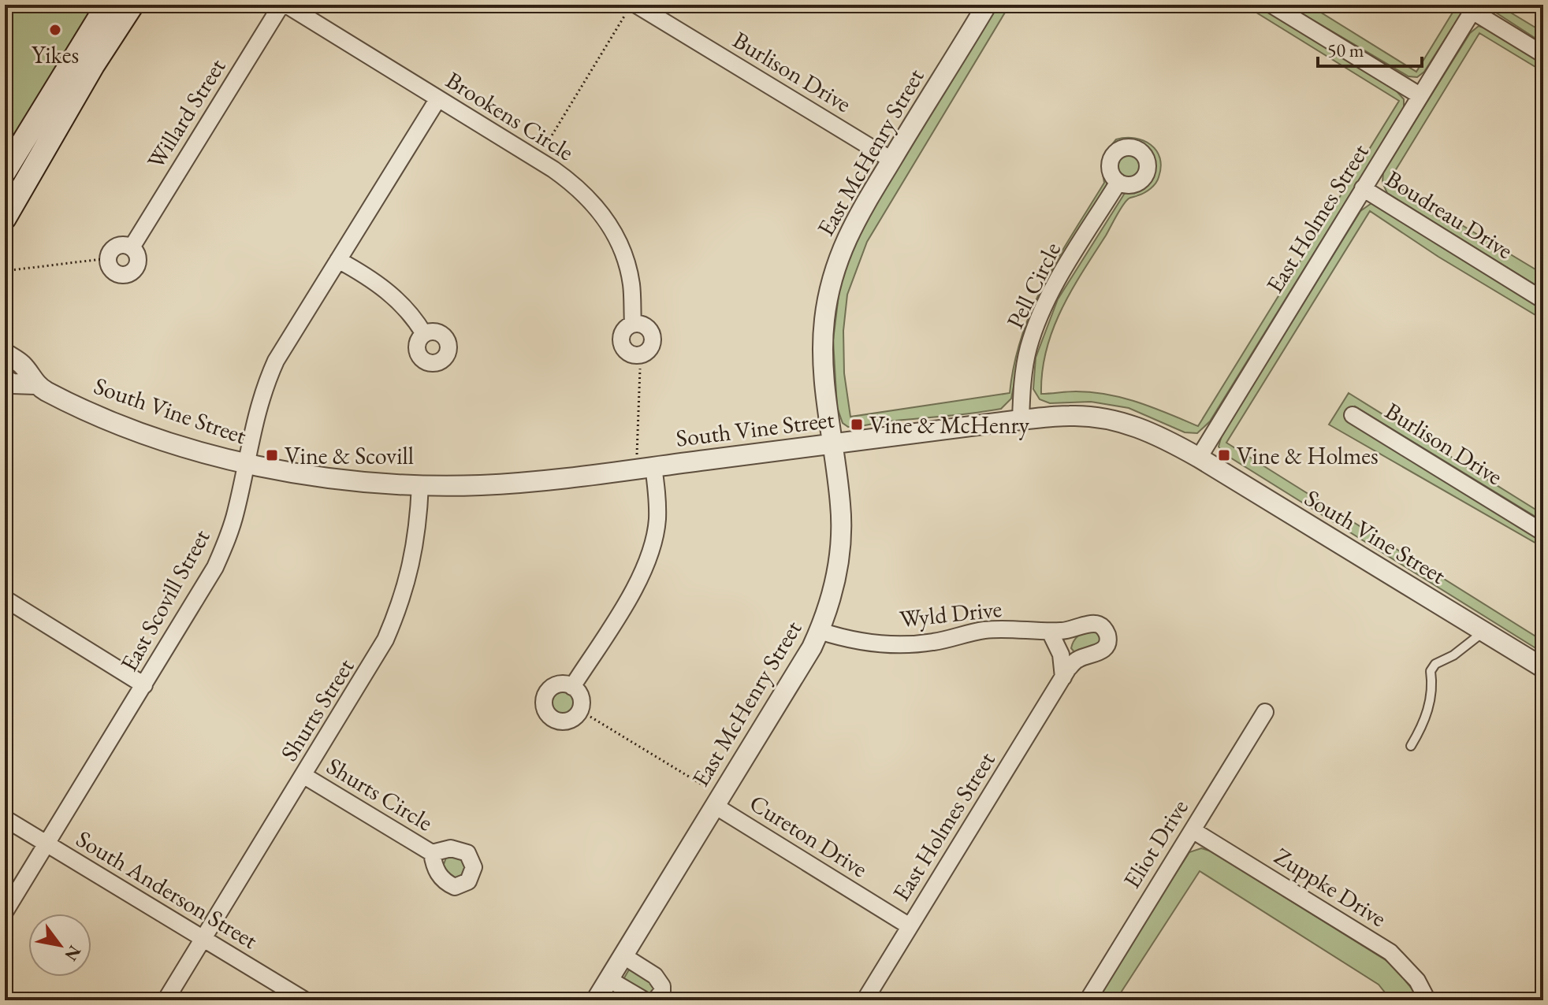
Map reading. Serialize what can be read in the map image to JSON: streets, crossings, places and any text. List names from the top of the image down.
{
  "streets": {
    "street": [
      "Burlison Drive",
      "Willard Street",
      "Brookens Circle",
      "East McHenry Street",
      "Boudreau Drive",
      "East Holmes Street",
      "Pell Circle",
      "South Vine Street",
      "East Scovill Street",
      "Wyld Drive",
      "Shurts Street",
      "Shurts Circle",
      "Cureton Drive",
      "Eliot Drive",
      "Zuppke Drive",
      "South Anderson Street"
    ]
  },
  "crossings": [
    ["Burlison Drive", "East McHenry Street"],
    ["Brookens Circle", "East Scovill Street"],
    ["East McHenry Street", "South Vine Street"],
    ["East McHenry Street", "Wyld Drive"],
    ["East McHenry Street", "Cureton Drive"],
    ["Boudreau Drive", "East Holmes Street"],
    ["East Holmes Street", "South Vine Street"],
    ["East Holmes Street", "Wyld Drive"],
    ["East Holmes Street", "Cureton Drive"],
    ["Pell Circle", "South Vine Street"],
    ["South Vine Street", "East Scovill Street"],
    ["South Vine Street", "Shurts Street"],
    ["East Scovill Street", "South Anderson Street"],
    ["Shurts Street", "Shurts Circle"],
    ["Shurts Street", "South Anderson Street"],
    ["Eliot Drive", "Zuppke Drive"]
  ],
  "places": {
    "other": ["Yikes"],
    "transit": ["Vine & McHenry", "Vine & Scovill", "Vine & Holmes"]
  },
  "scale_bar": "50 m",
  "north": "bottom right"
}
